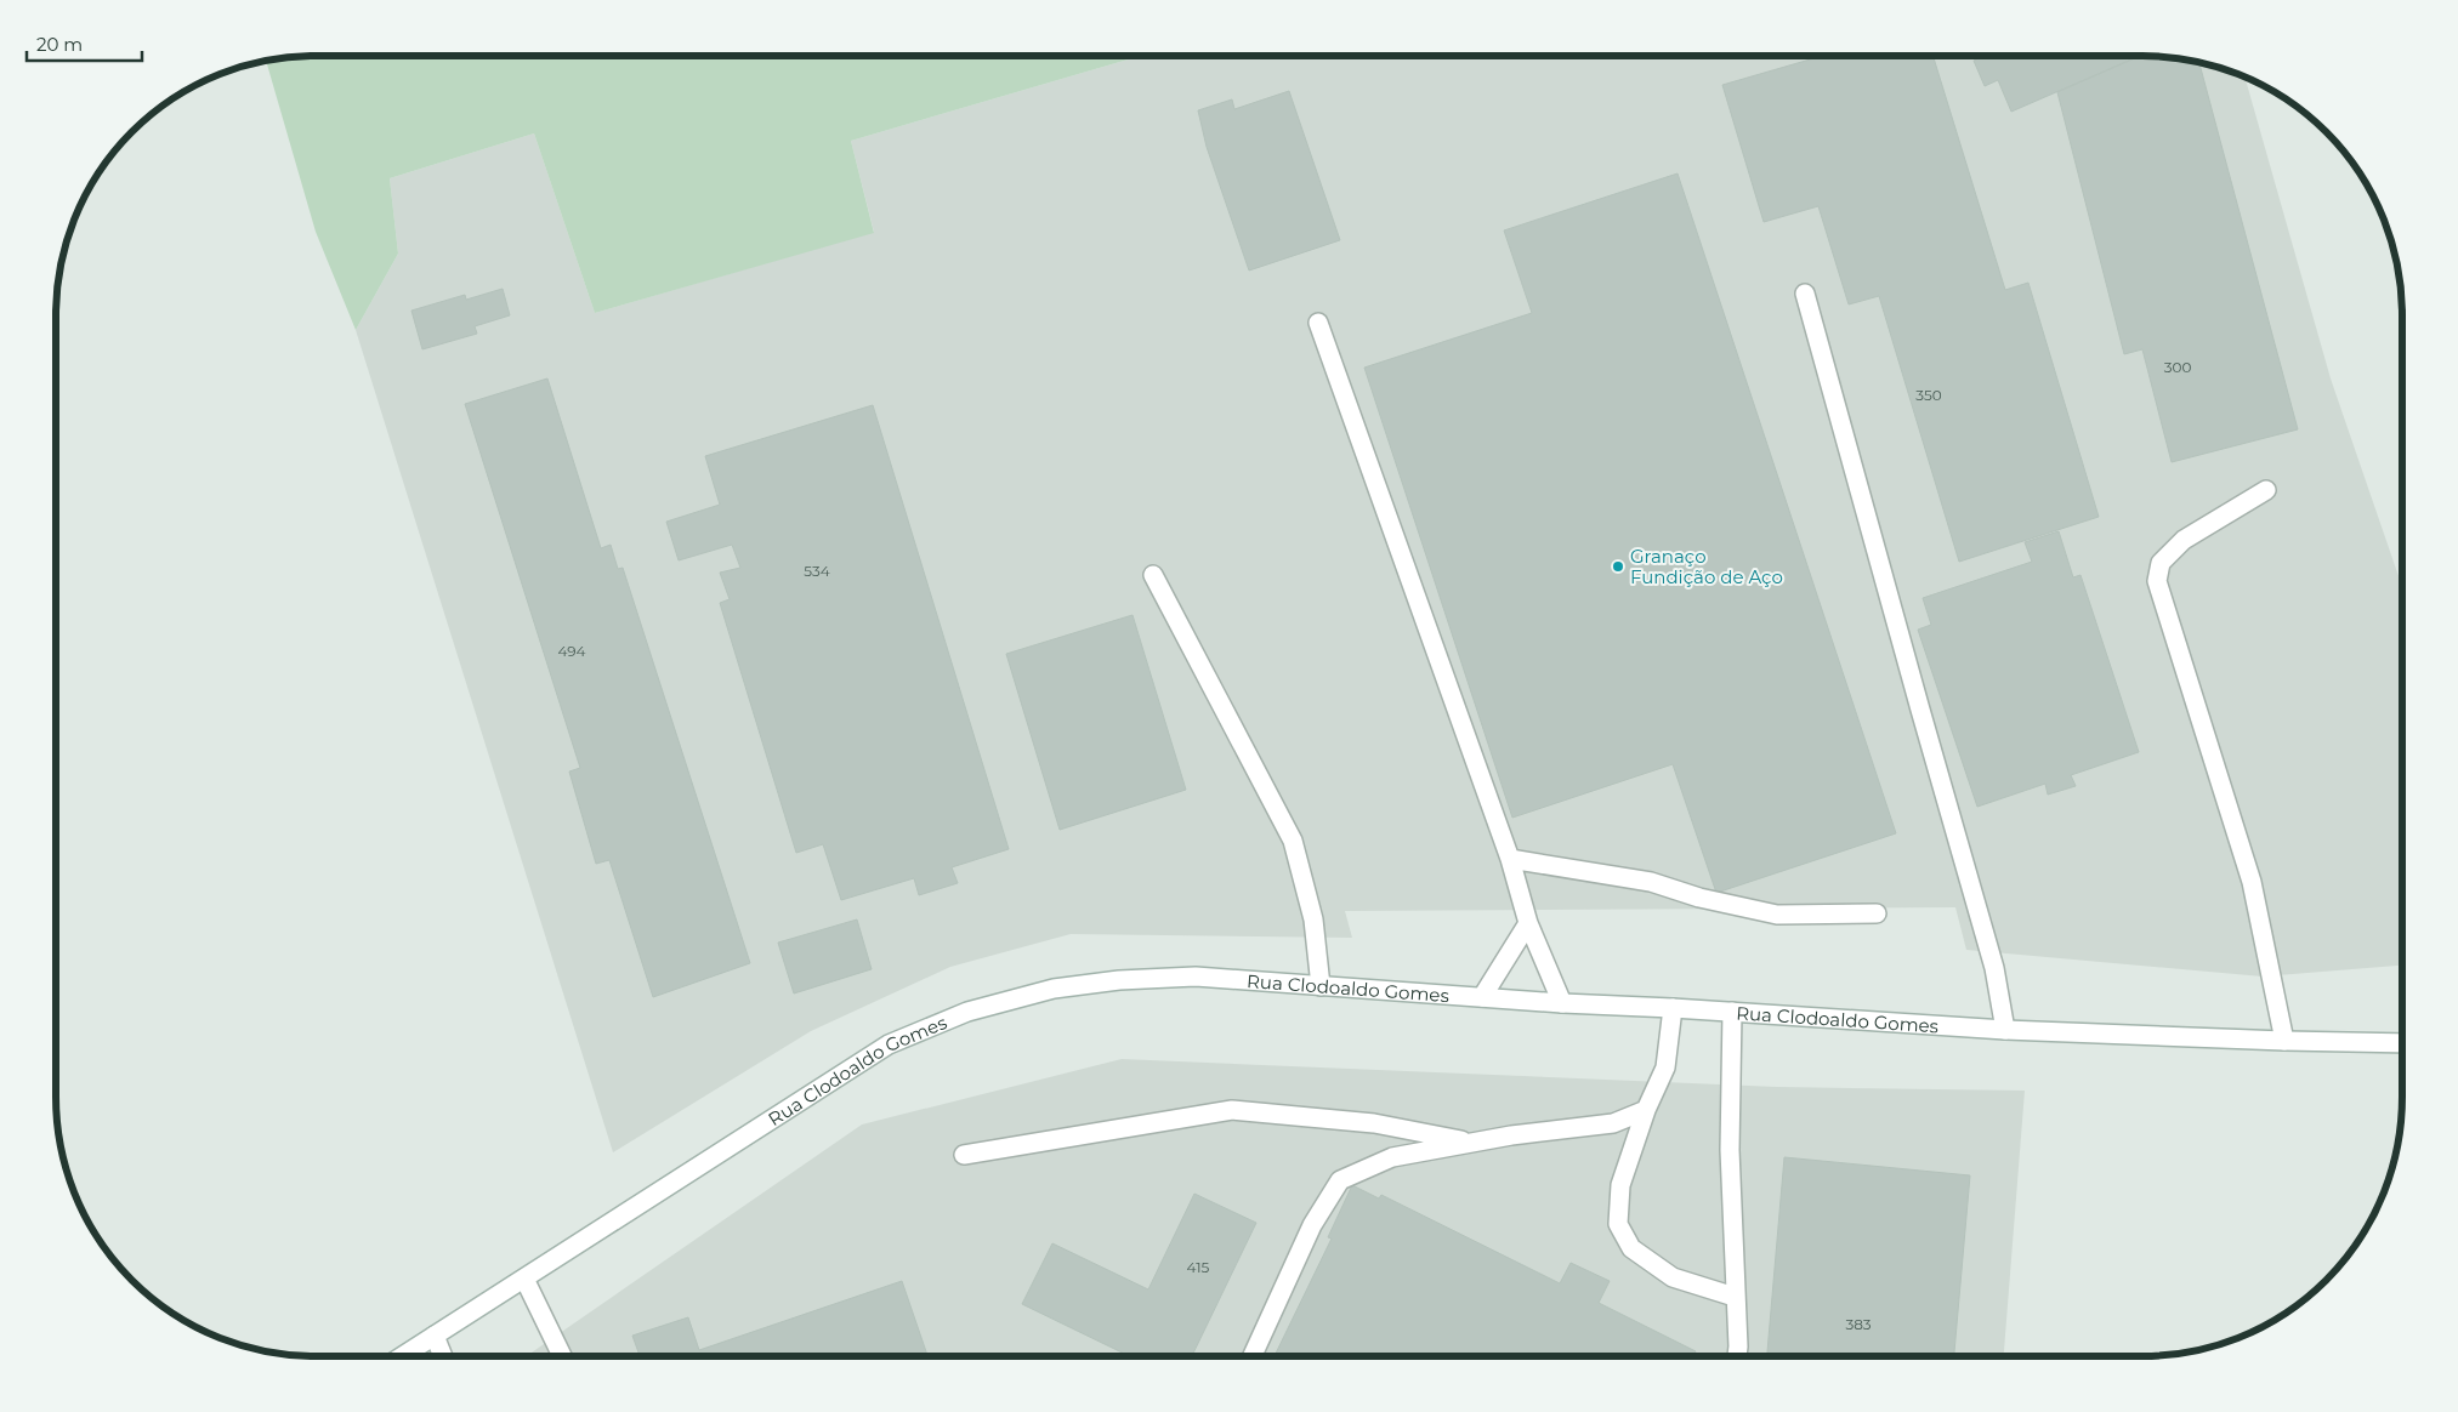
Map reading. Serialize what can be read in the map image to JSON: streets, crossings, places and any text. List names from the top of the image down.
{
  "streets": {
    "main road": ["Rua Clodoaldo Gomes"]
  },
  "places": ["Granaço Fundição de Aço"],
  "house_numbers": [
    "300",
    "350",
    "534",
    "494",
    "415",
    "383"
  ],
  "scale_bar": "20 m"
}
